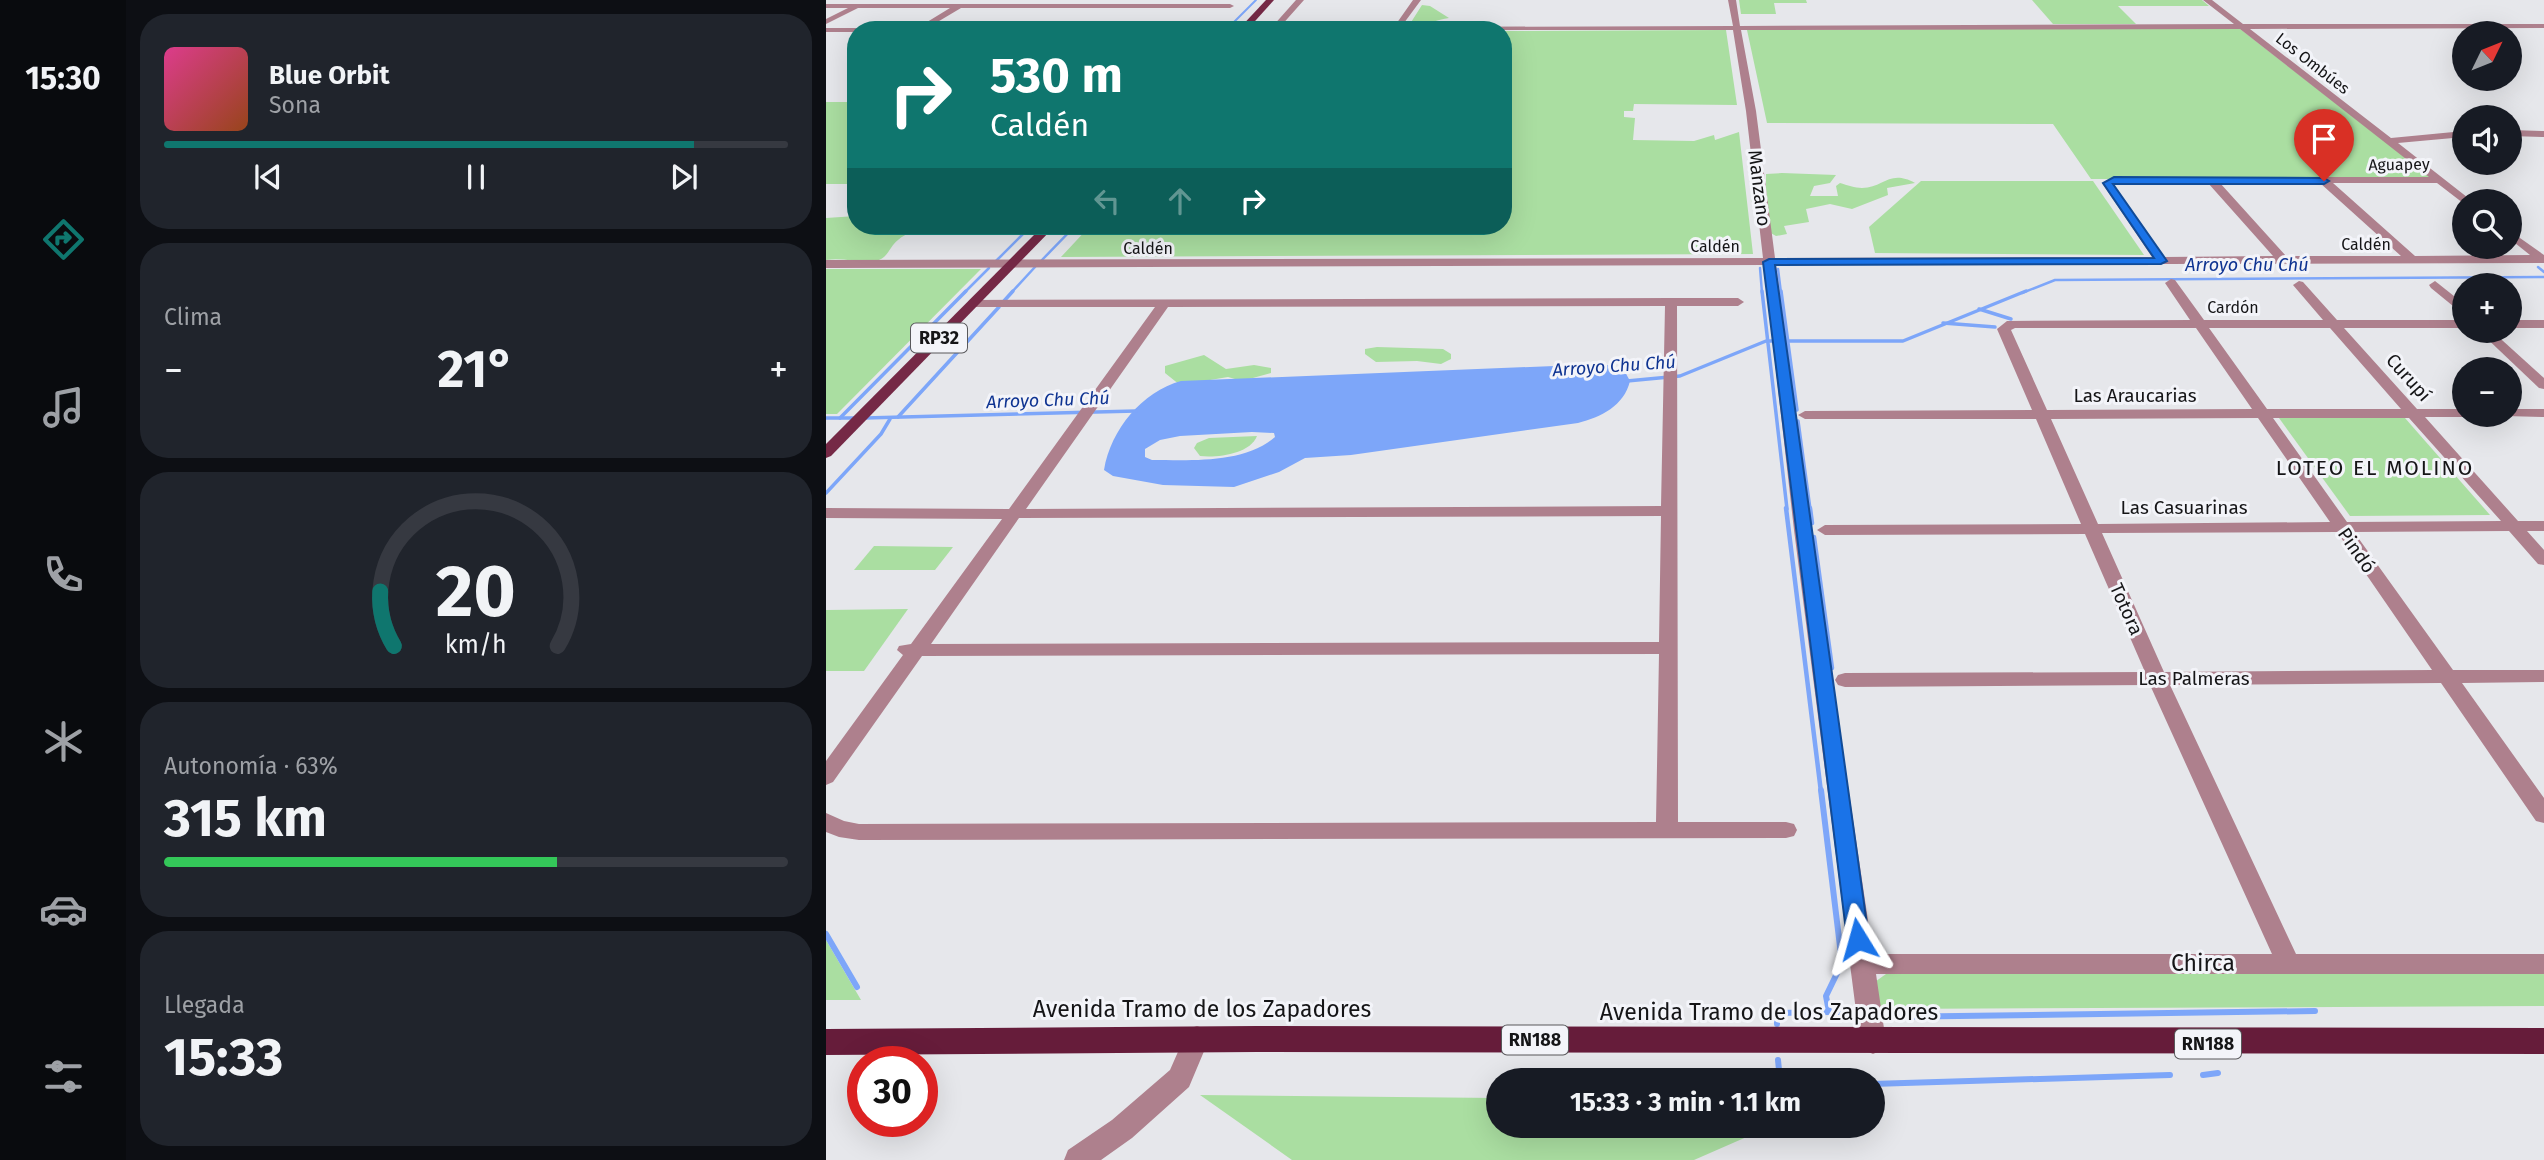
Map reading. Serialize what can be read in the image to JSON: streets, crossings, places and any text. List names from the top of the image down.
{
  "streets": {
    "highway": ["Avenida Tramo de los Zapadores", "RN188"],
    "main road": ["RP32"],
    "street": [
      "Los Ombúes",
      "Aguapey",
      "Manzano",
      "Caldén",
      "Cardón",
      "Curupí",
      "Las Araucarias",
      "Las Casuarinas",
      "Pindó",
      "Totora",
      "Las Palmeras",
      "Chirca"
    ]
  },
  "crossings": [
    ["Los Ombúes", "Aguapey"],
    ["Aguapey", "Caldén"],
    ["Manzano", "Caldén"],
    ["Manzano", "Chirca"],
    ["Manzano", "Avenida Tramo de los Zapadores"],
    ["Caldén", "RP32"],
    ["Cardón", "Curupí"],
    ["Cardón", "Pindó"],
    ["Cardón", "Totora"],
    ["Curupí", "Las Araucarias"],
    ["Curupí", "Las Casuarinas"],
    ["Las Araucarias", "Pindó"],
    ["Las Araucarias", "Totora"],
    ["Las Casuarinas", "Pindó"],
    ["Las Casuarinas", "Totora"],
    ["Pindó", "Las Palmeras"],
    ["Totora", "Las Palmeras"],
    ["Totora", "Chirca"]
  ],
  "districts": ["LOTEO EL MOLINO"],
  "water": ["Arroyo Chu Chú"],
  "north": "top right",
  "page": {
    "tabs": "15:30",
    "map_buttons": ["+", "−"],
    "turn": ["530 m", "Caldén"],
    "song": ["Blue Orbit", "Sona"],
    "tile": [
      "Clima",
      ["Autonomía · 63%", "315 km"],
      ["Llegada", "15:33"]
    ],
    "heat": ["−", "21°", "+"],
    "limit": "30",
    "trip": "15:33 · 3 min · 1.1 km",
    "gauge": ["20", "km/h"]
  }
}
